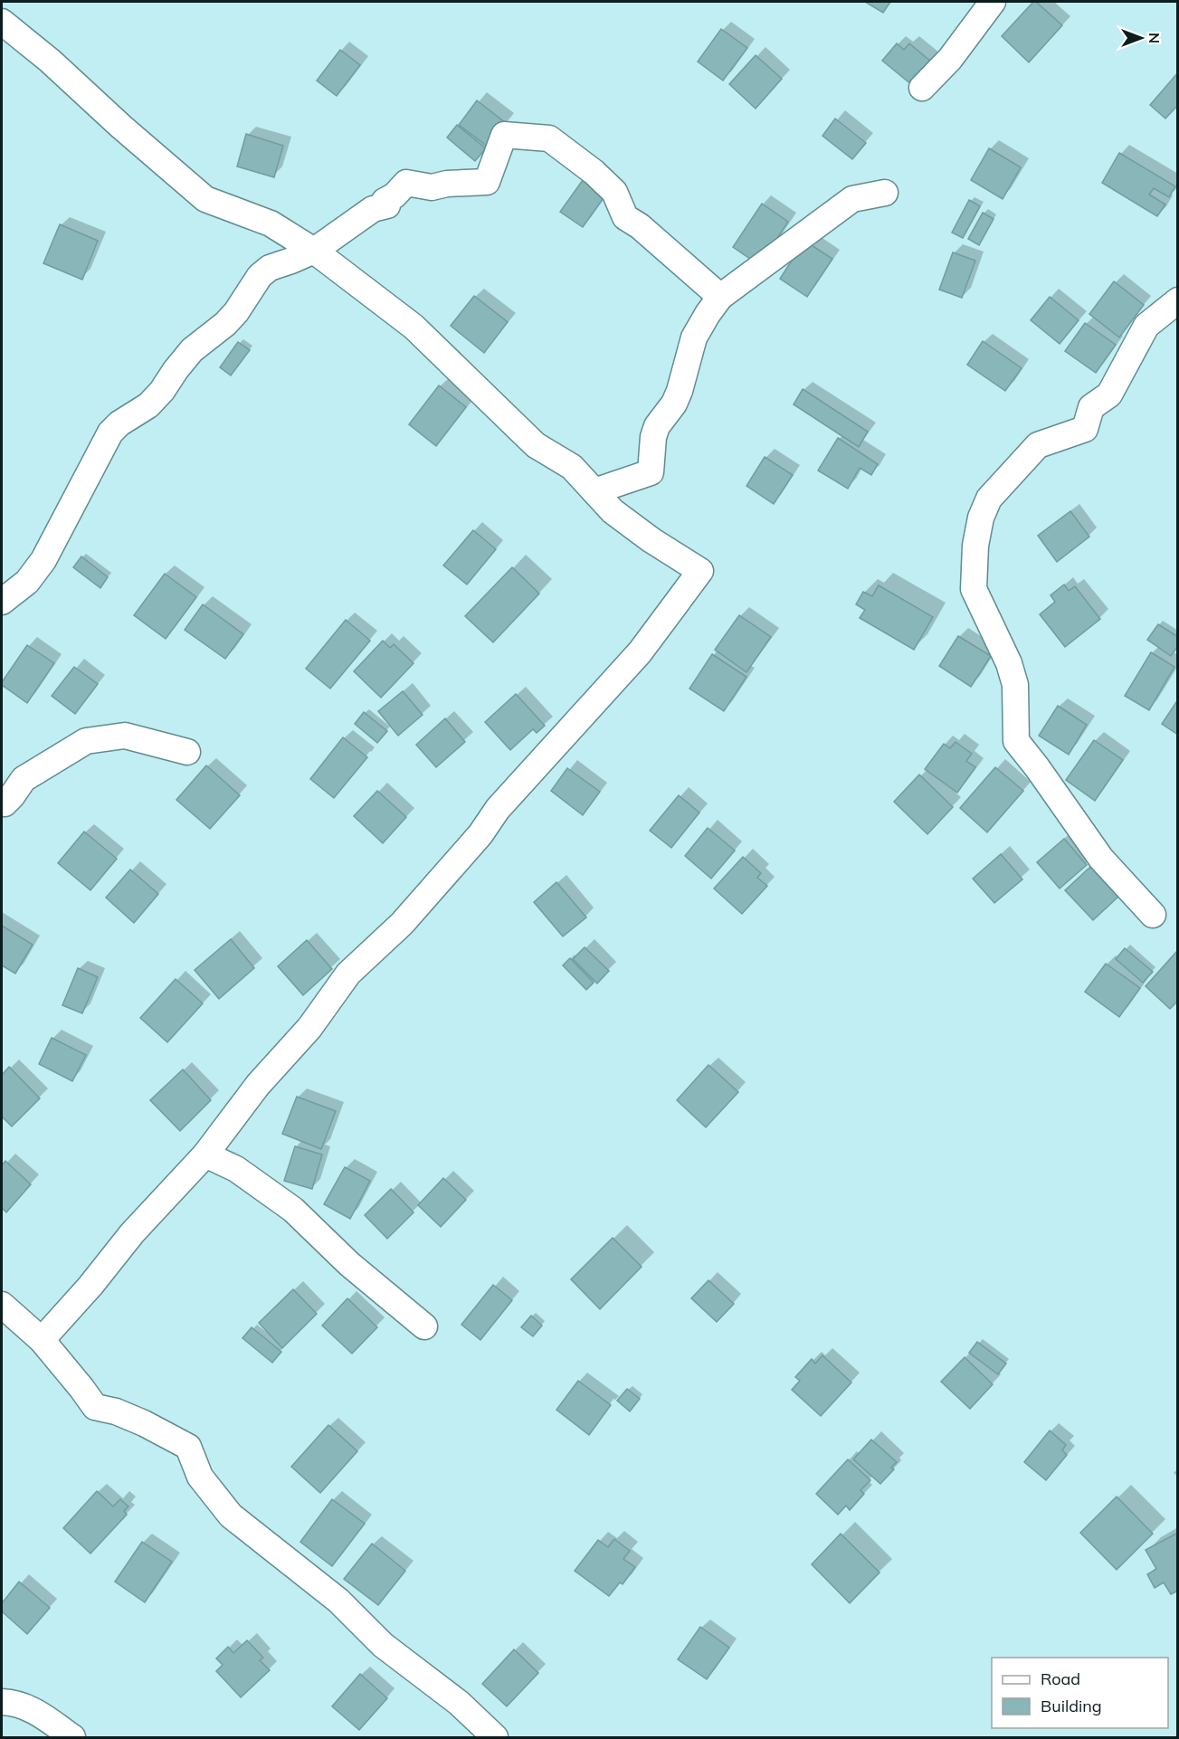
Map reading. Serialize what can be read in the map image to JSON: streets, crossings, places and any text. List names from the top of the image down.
{
  "legend": ["Road", "Building"],
  "north": "right"
}
